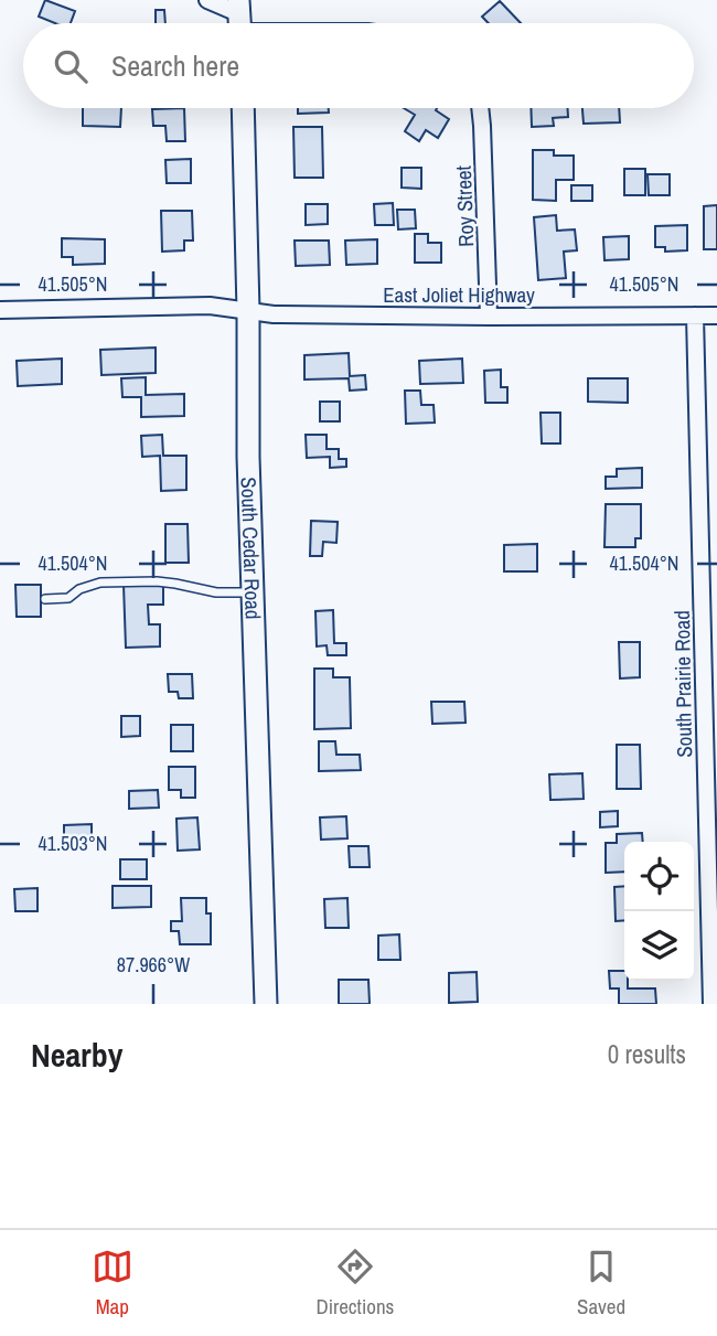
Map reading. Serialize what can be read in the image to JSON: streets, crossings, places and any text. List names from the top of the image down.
{
  "streets": {
    "main road": ["South Cedar Road"],
    "street": ["Roy Street", "East Joliet Highway", "South Prairie Road"]
  },
  "crossings": [
    ["Roy Street", "East Joliet Highway"],
    ["East Joliet Highway", "South Cedar Road"],
    ["East Joliet Highway", "South Prairie Road"]
  ],
  "page": {
    "search": "Search here",
    "heading": ["Nearby", "0 results"],
    "nav": ["Map", "Directions", "Saved"]
  },
  "coordinates": [
    "41.505°N",
    "41.504°N",
    "41.503°N",
    "87.966°W"
  ]
}
